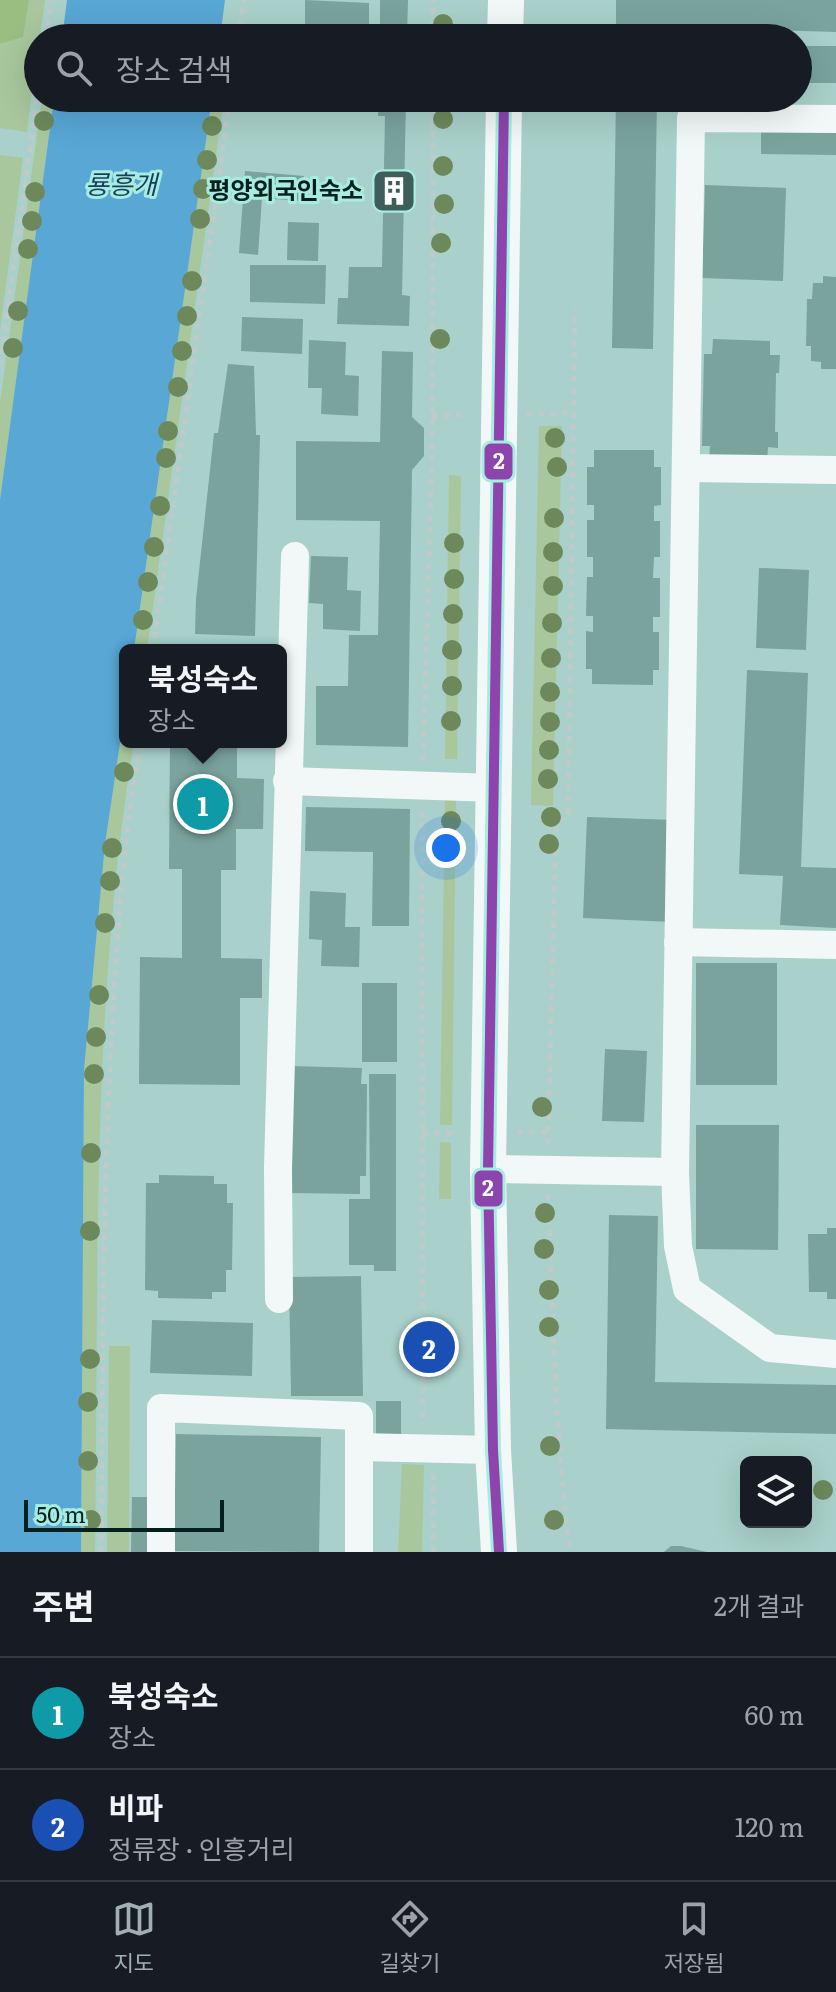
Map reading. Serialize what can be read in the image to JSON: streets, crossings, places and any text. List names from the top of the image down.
{
  "water": ["룡흥개"],
  "places": {
    "building": ["평양외국인숙소"]
  },
  "lines": ["transit line 2"],
  "scale_bar": "50 m",
  "page": {
    "search": "장소 검색",
    "popup": ["북성숙소", "장소"],
    "pins": ["1", "2"],
    "scale": "50 m",
    "heading": ["주변", "2개 결과"],
    "list": [
      {
        "mark": "1",
        "name": "북성숙소",
        "note": "장소",
        "value": "60 m"
      },
      {
        "mark": "2",
        "name": "비파",
        "note": "정류장 · 인흥거리",
        "value": "120 m"
      }
    ],
    "nav": ["지도", "길찾기", "저장됨"]
  }
}
